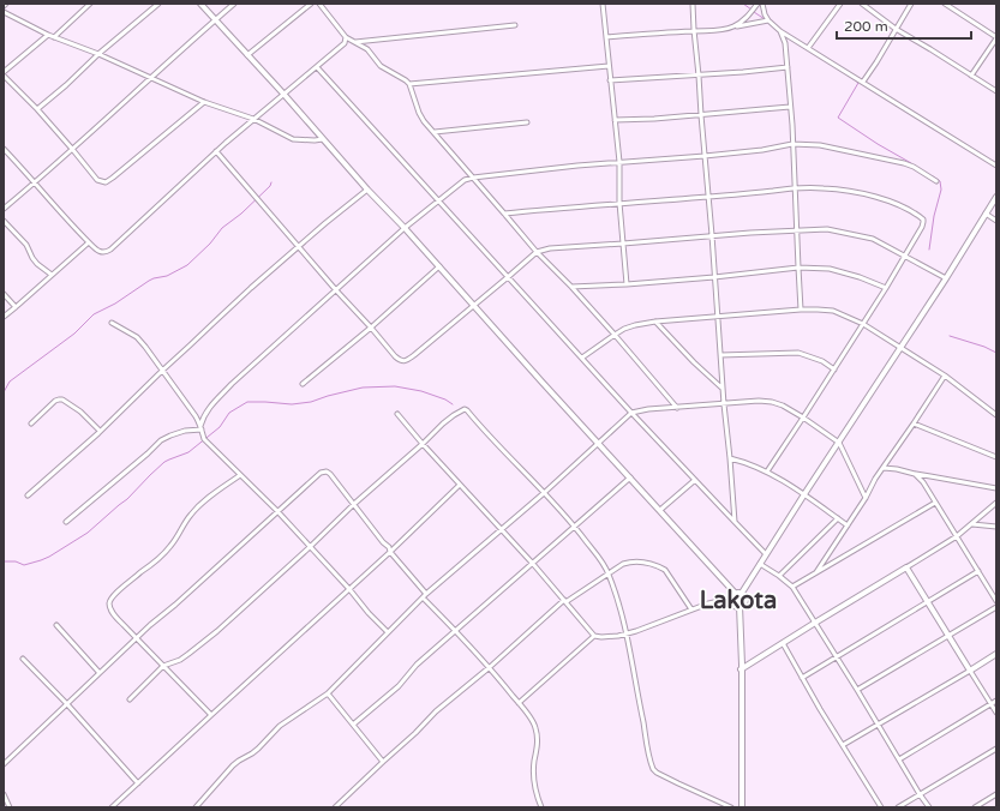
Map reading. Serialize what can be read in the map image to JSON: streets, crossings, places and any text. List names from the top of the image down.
{
  "districts": ["Lakota"],
  "scale_bar": "200 m"
}
